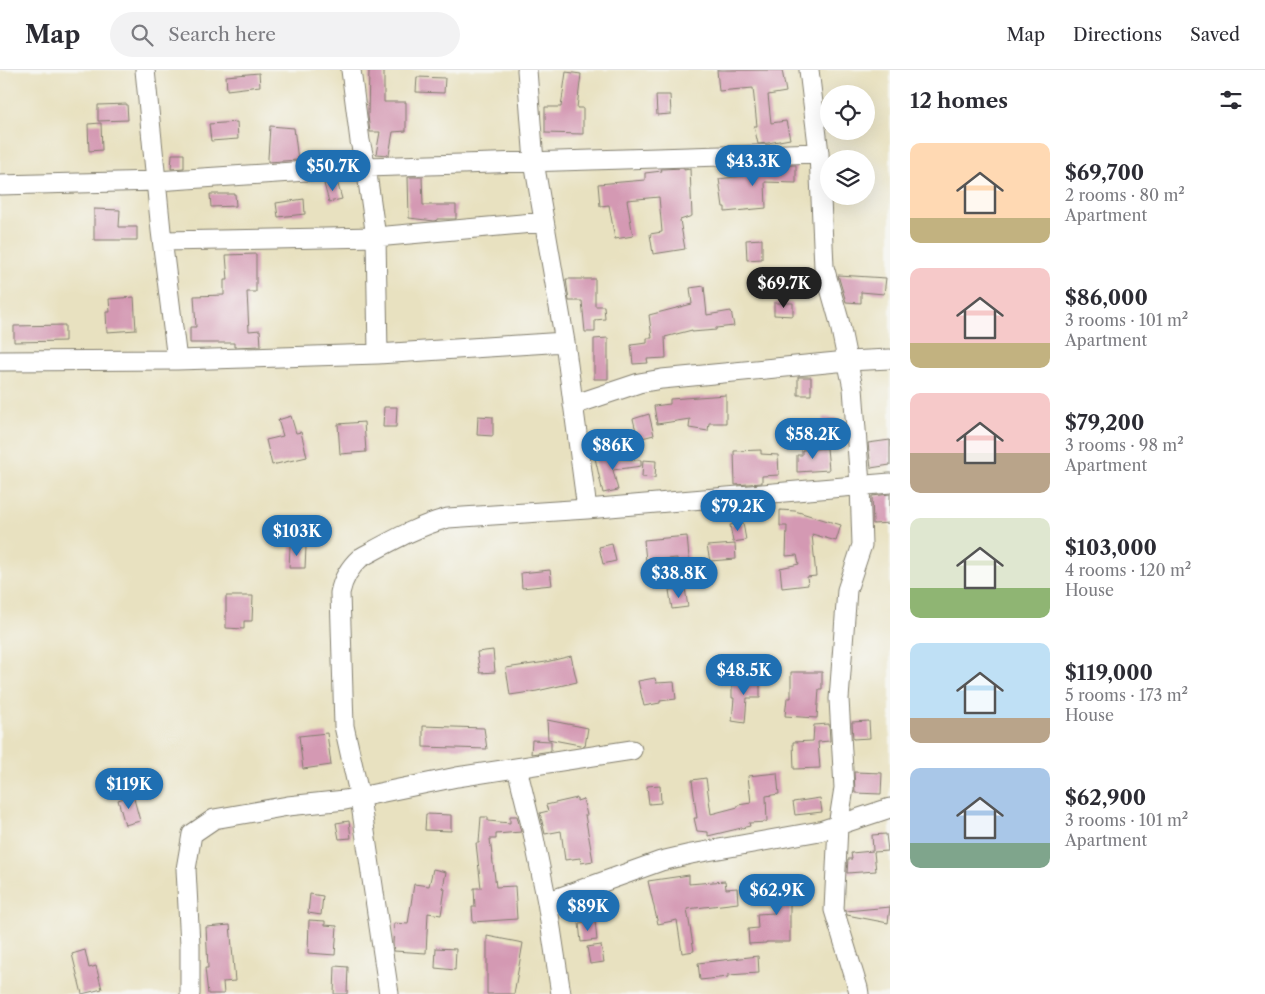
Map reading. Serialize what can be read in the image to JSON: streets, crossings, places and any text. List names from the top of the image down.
{
  "page": {
    "header": "Map",
    "search": "Search here",
    "nav": ["Map", "Directions", "Saved"],
    "heading": "12 homes",
    "list": [
      {
        "name": "$69,700",
        "note": "2 rooms · 80 m² · Apartment"
      },
      {
        "name": "$86,000",
        "note": "3 rooms · 101 m² · Apartment"
      },
      {
        "name": "$79,200",
        "note": "3 rooms · 98 m² · Apartment"
      },
      {
        "name": "$103,000",
        "note": "4 rooms · 120 m² · House"
      },
      {
        "name": "$119,000",
        "note": "5 rooms · 173 m² · House"
      },
      {
        "name": "$62,900",
        "note": "3 rooms · 101 m² · Apartment"
      }
    ],
    "price": [
      "$43.3K",
      "$50.7K",
      "$69.7K",
      "$58.2K",
      "$86K",
      "$79.2K",
      "$103K",
      "$38.8K",
      "$48.5K",
      "$119K",
      "$62.9K",
      "$89K"
    ]
  }
}
